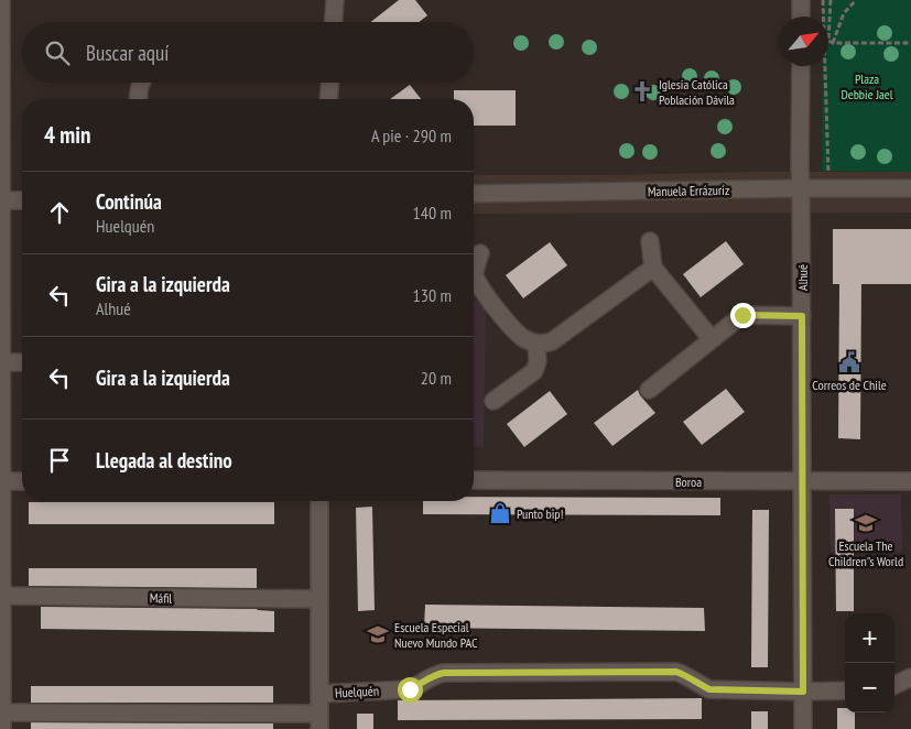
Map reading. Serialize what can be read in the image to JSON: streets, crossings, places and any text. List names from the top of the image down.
{
  "streets": {
    "street": [
      "Manuela Errázuriz",
      "Alhué",
      "Boroa",
      "Máfil",
      "Huelquén"
    ]
  },
  "crossings": [
    ["Manuela Errázuriz", "Alhué"],
    ["Alhué", "Boroa"],
    ["Alhué", "Huelquén"]
  ],
  "parks": ["Plaza Debbie Jael"],
  "places": {
    "church": ["Iglesia Católica Población Dávila"],
    "public building": ["Correos de Chile"],
    "shop": ["Punto bip!"],
    "school or university": ["Escuela The Children\"s World", "Escuela Especial Nuevo Mundo PAC"]
  },
  "north": "top right",
  "page": {
    "search": "Buscar aquí",
    "heading": ["4 min", "A pie · 290 m"],
    "list": [
      ["Continúa", "Huelquén", "140 m"],
      ["Gira a la izquierda", "Alhué", "130 m"],
      ["Gira a la izquierda", "20 m"],
      "Llegada al destino"
    ],
    "map_buttons": ["+", "−"]
  }
}
